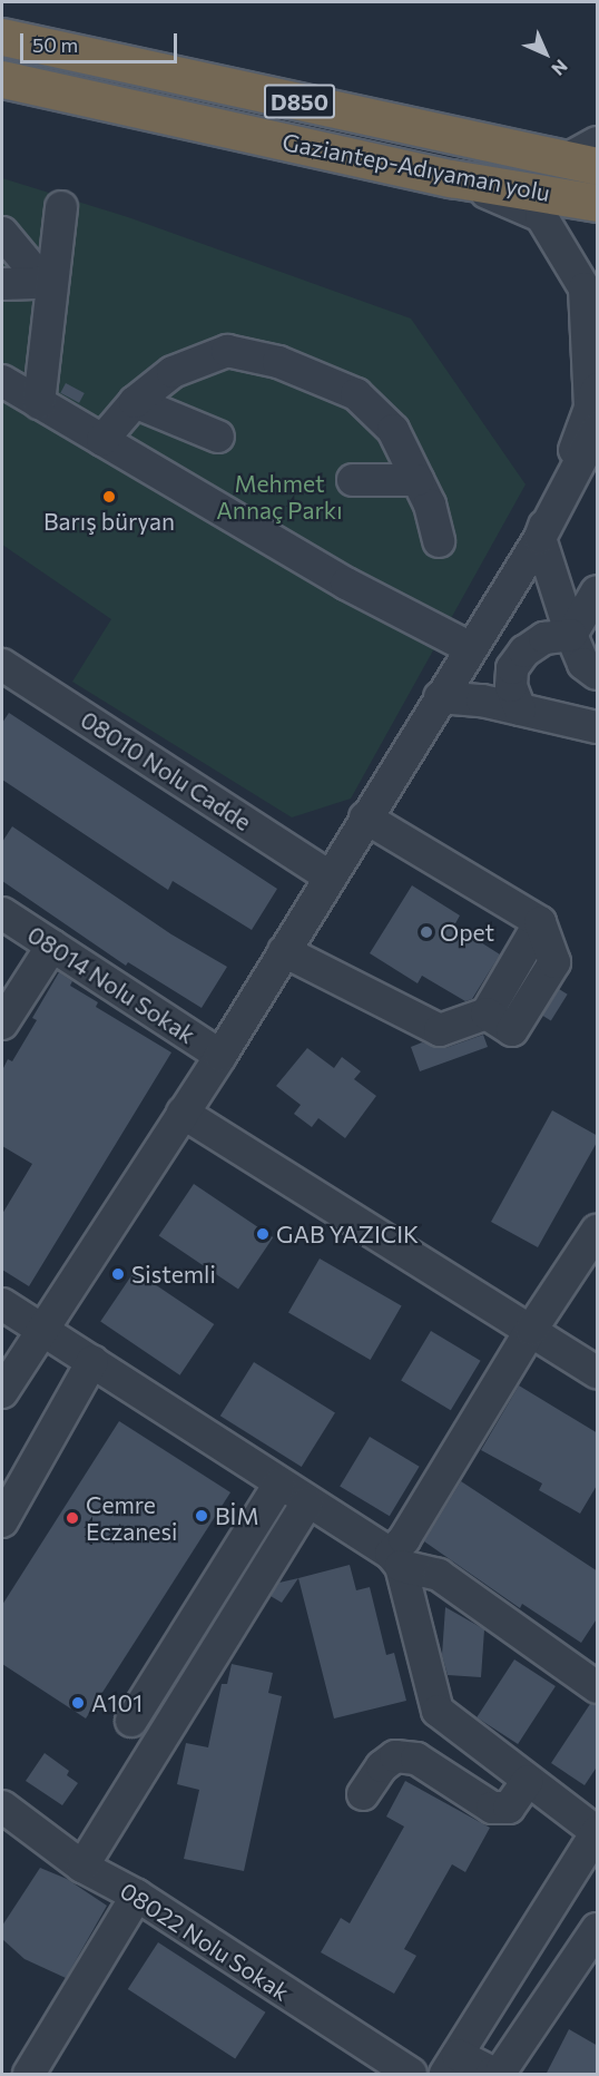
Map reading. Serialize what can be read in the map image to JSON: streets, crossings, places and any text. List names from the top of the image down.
{
  "streets": {
    "highway": ["D850", "Gaziantep-Adıyaman yolu"],
    "street": ["08010 Nolu Cadde", "08014 Nolu Sokak", "08022 Nolu Sokak"]
  },
  "parks": ["Mehmet Annaç Parkı"],
  "places": [
    "Barış büryan",
    "Opet",
    "GAB YAZICIK",
    "Sistemli",
    "BİM",
    "Cemre Eczanesi",
    "A101"
  ],
  "scale_bar": "50 m",
  "north": "bottom right"
}
